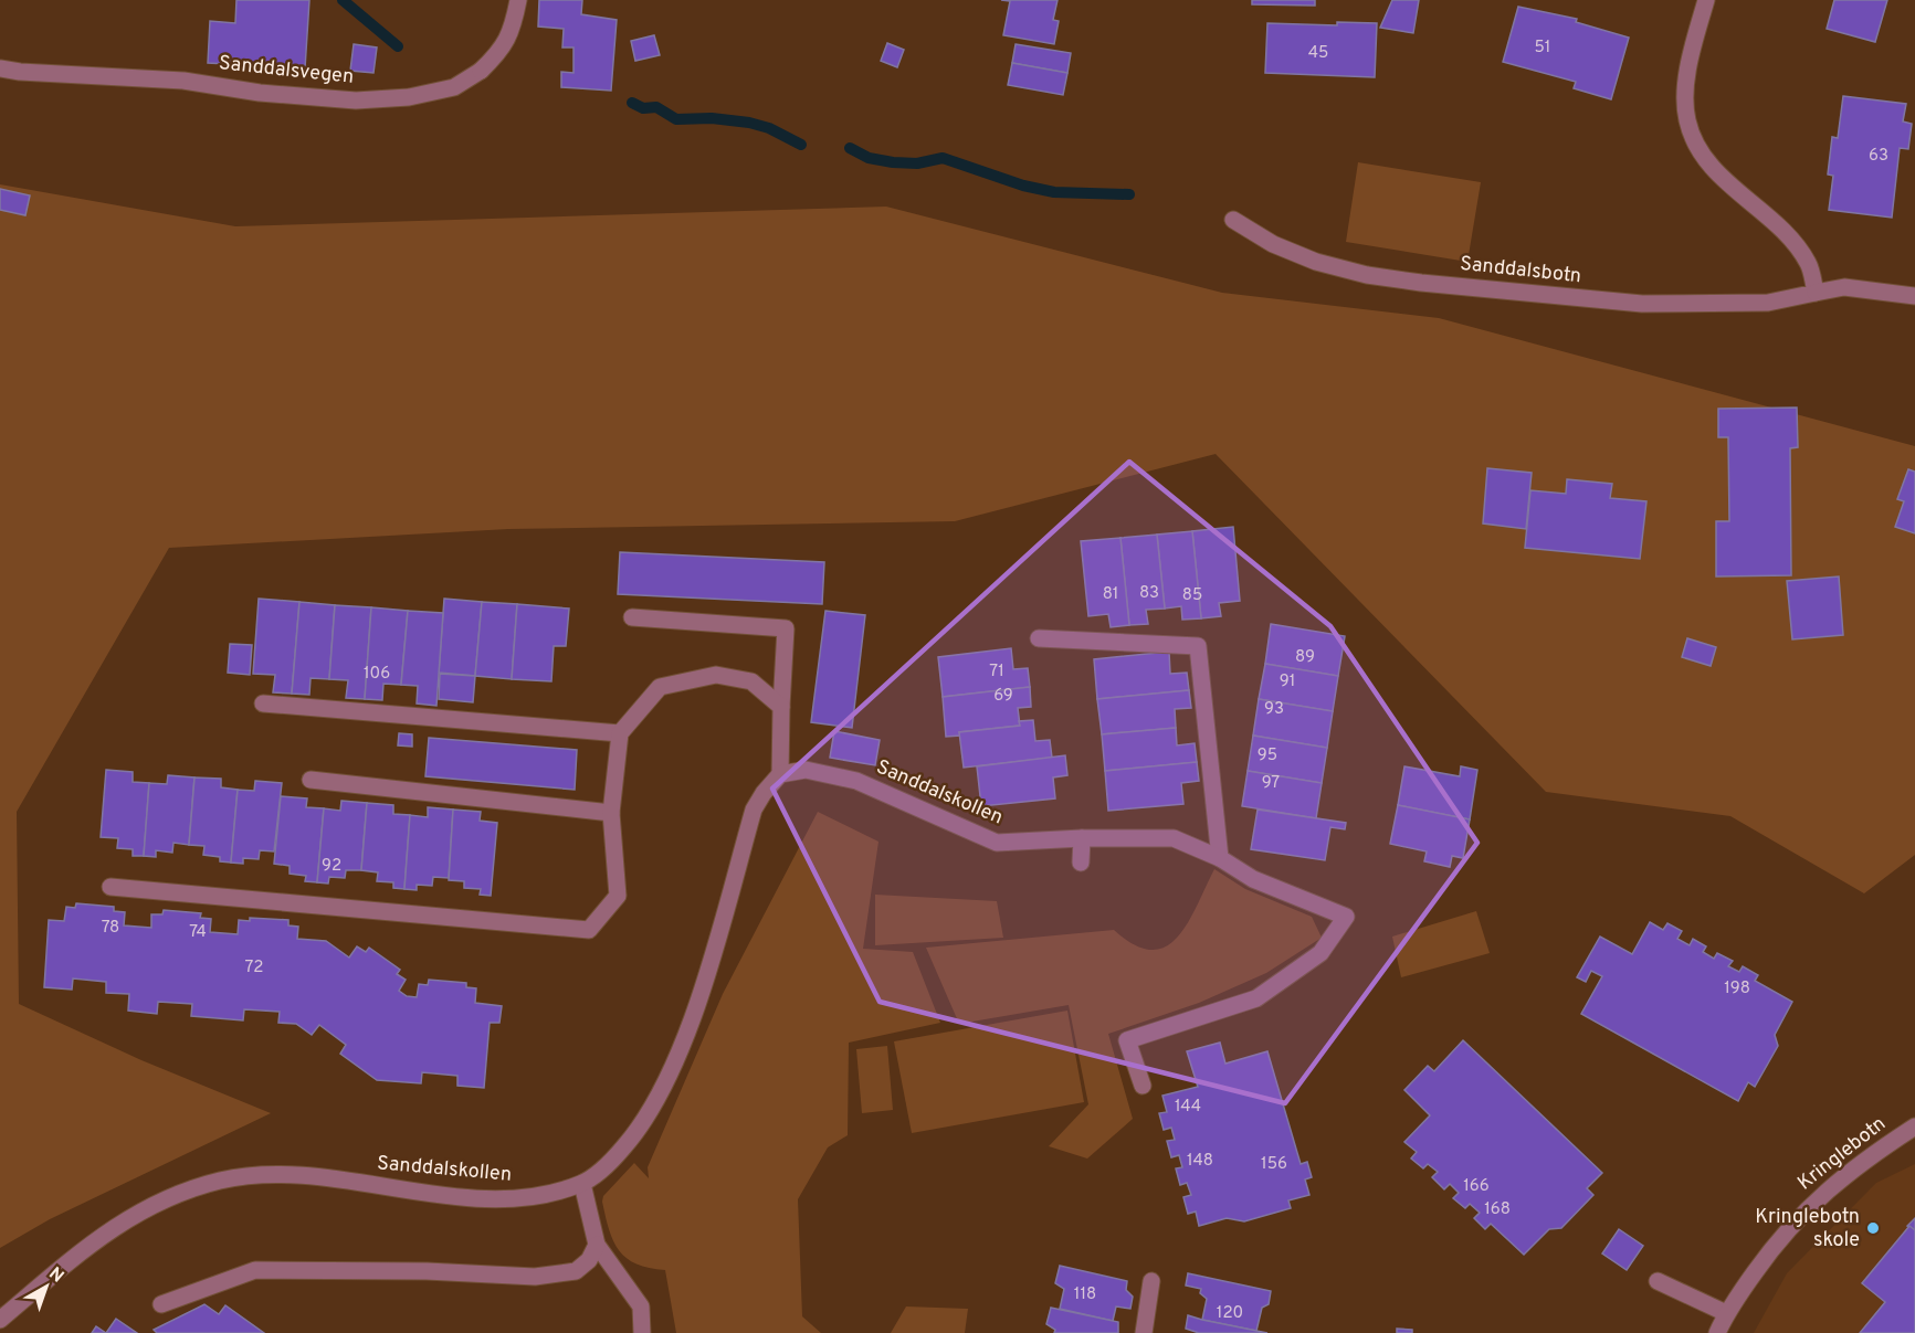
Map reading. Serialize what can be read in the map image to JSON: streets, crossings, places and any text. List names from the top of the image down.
{
  "streets": {
    "street": [
      "Sanddalsvegen",
      "Sanddalsbotn",
      "Sanddalskollen",
      "Kringlebotn"
    ]
  },
  "places": ["Kringlebotn skole"],
  "house_numbers": [
    "51",
    "45",
    "63",
    "83",
    "81",
    "85",
    "89",
    "71",
    "106",
    "91",
    "69",
    "93",
    "95",
    "97",
    "92",
    "78",
    "74",
    "72",
    "198",
    "144",
    "148",
    "156",
    "166",
    "168",
    "118",
    "120"
  ],
  "north": "top right"
}
